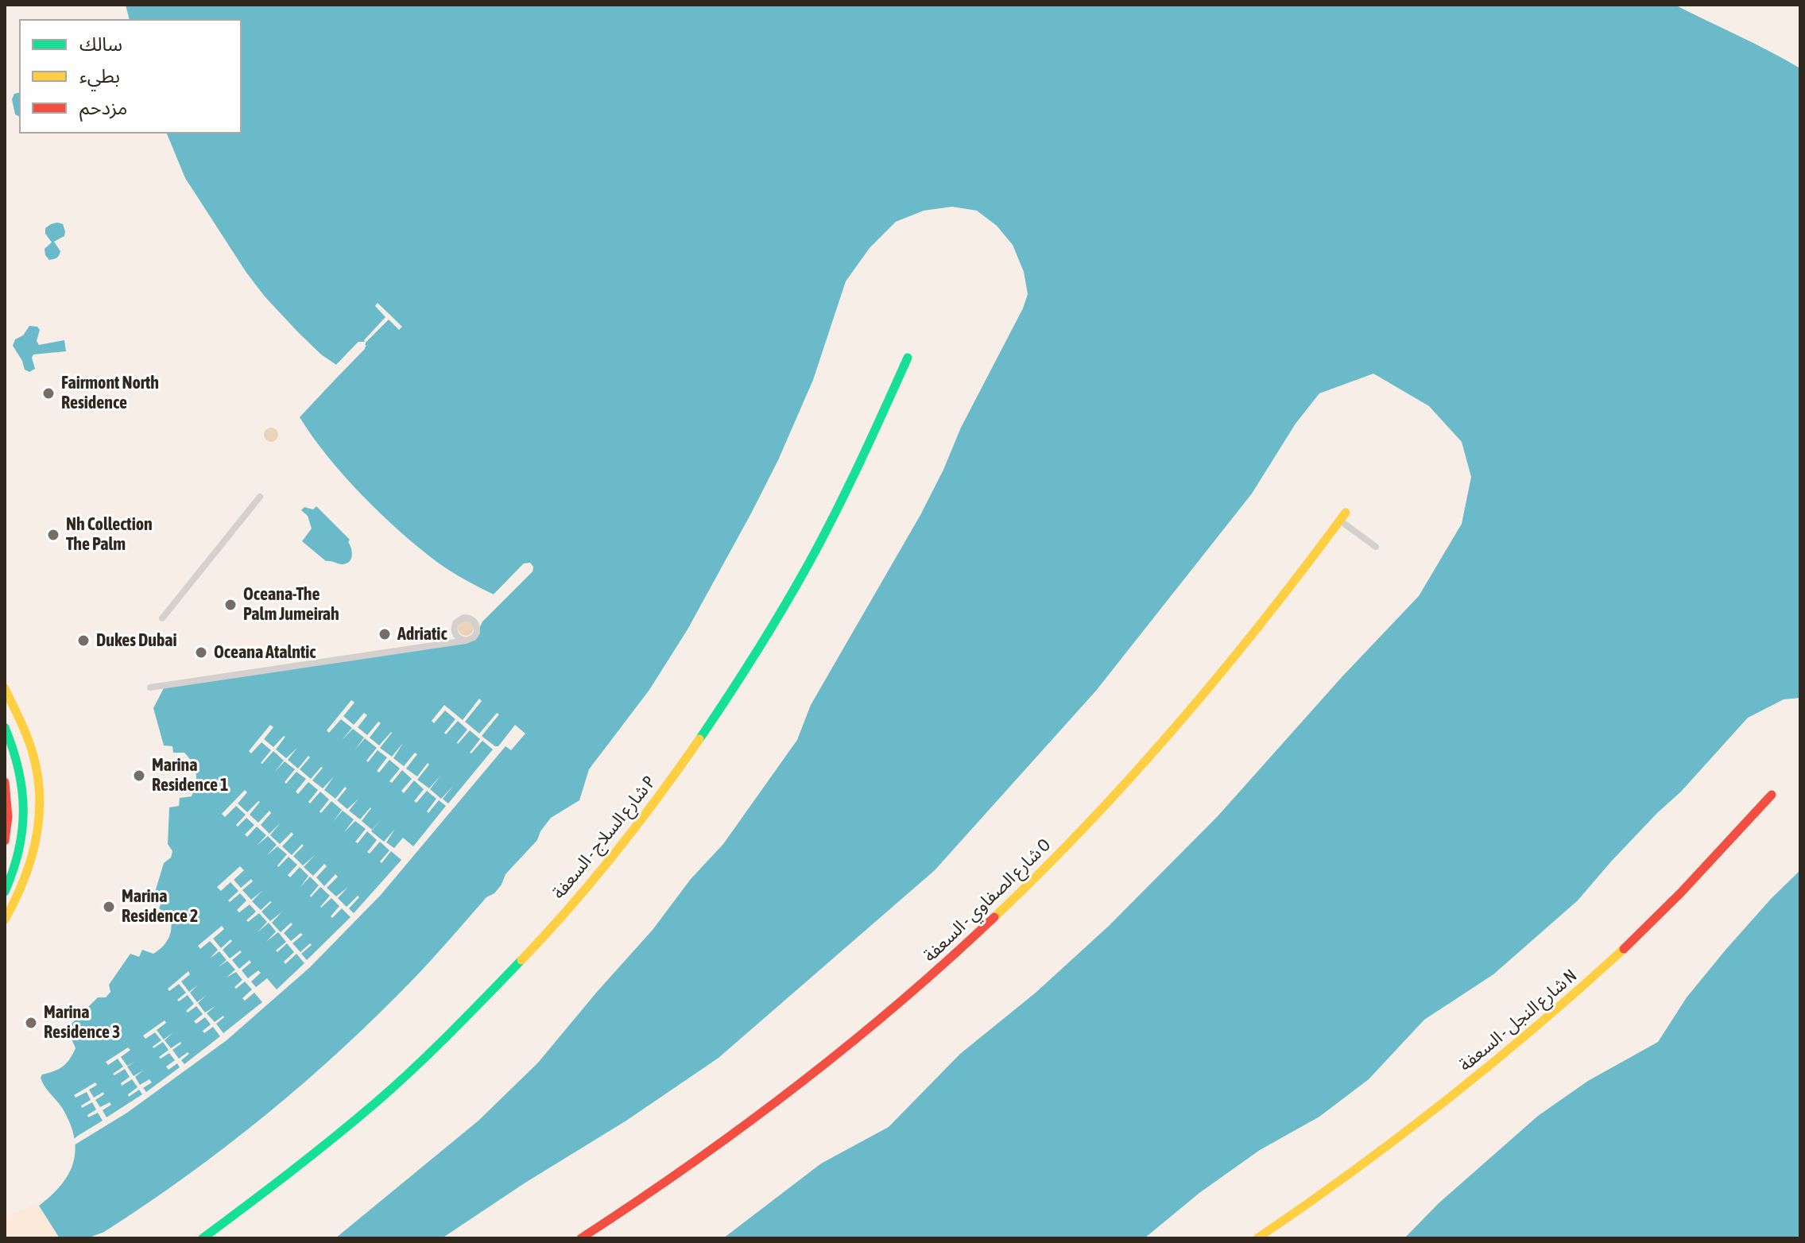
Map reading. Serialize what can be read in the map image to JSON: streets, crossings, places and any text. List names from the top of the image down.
{
  "streets": {
    "street": ["شارع السلاج - السعفة P", "شارع الصفاوي - السعفة O", "شارع النجل - السعفة N"]
  },
  "places": [
    "Fairmont North Residence",
    "Nh Collection The Palm",
    "Oceana-The Palm Jumeirah",
    "Adriatic",
    "Dukes Dubai",
    "Oceana Atalntic",
    "Marina Residence 1",
    "Marina Residence 2",
    "Marina Residence 3"
  ],
  "legend": ["سالك", "بطيء", "مزدحم"]
}
